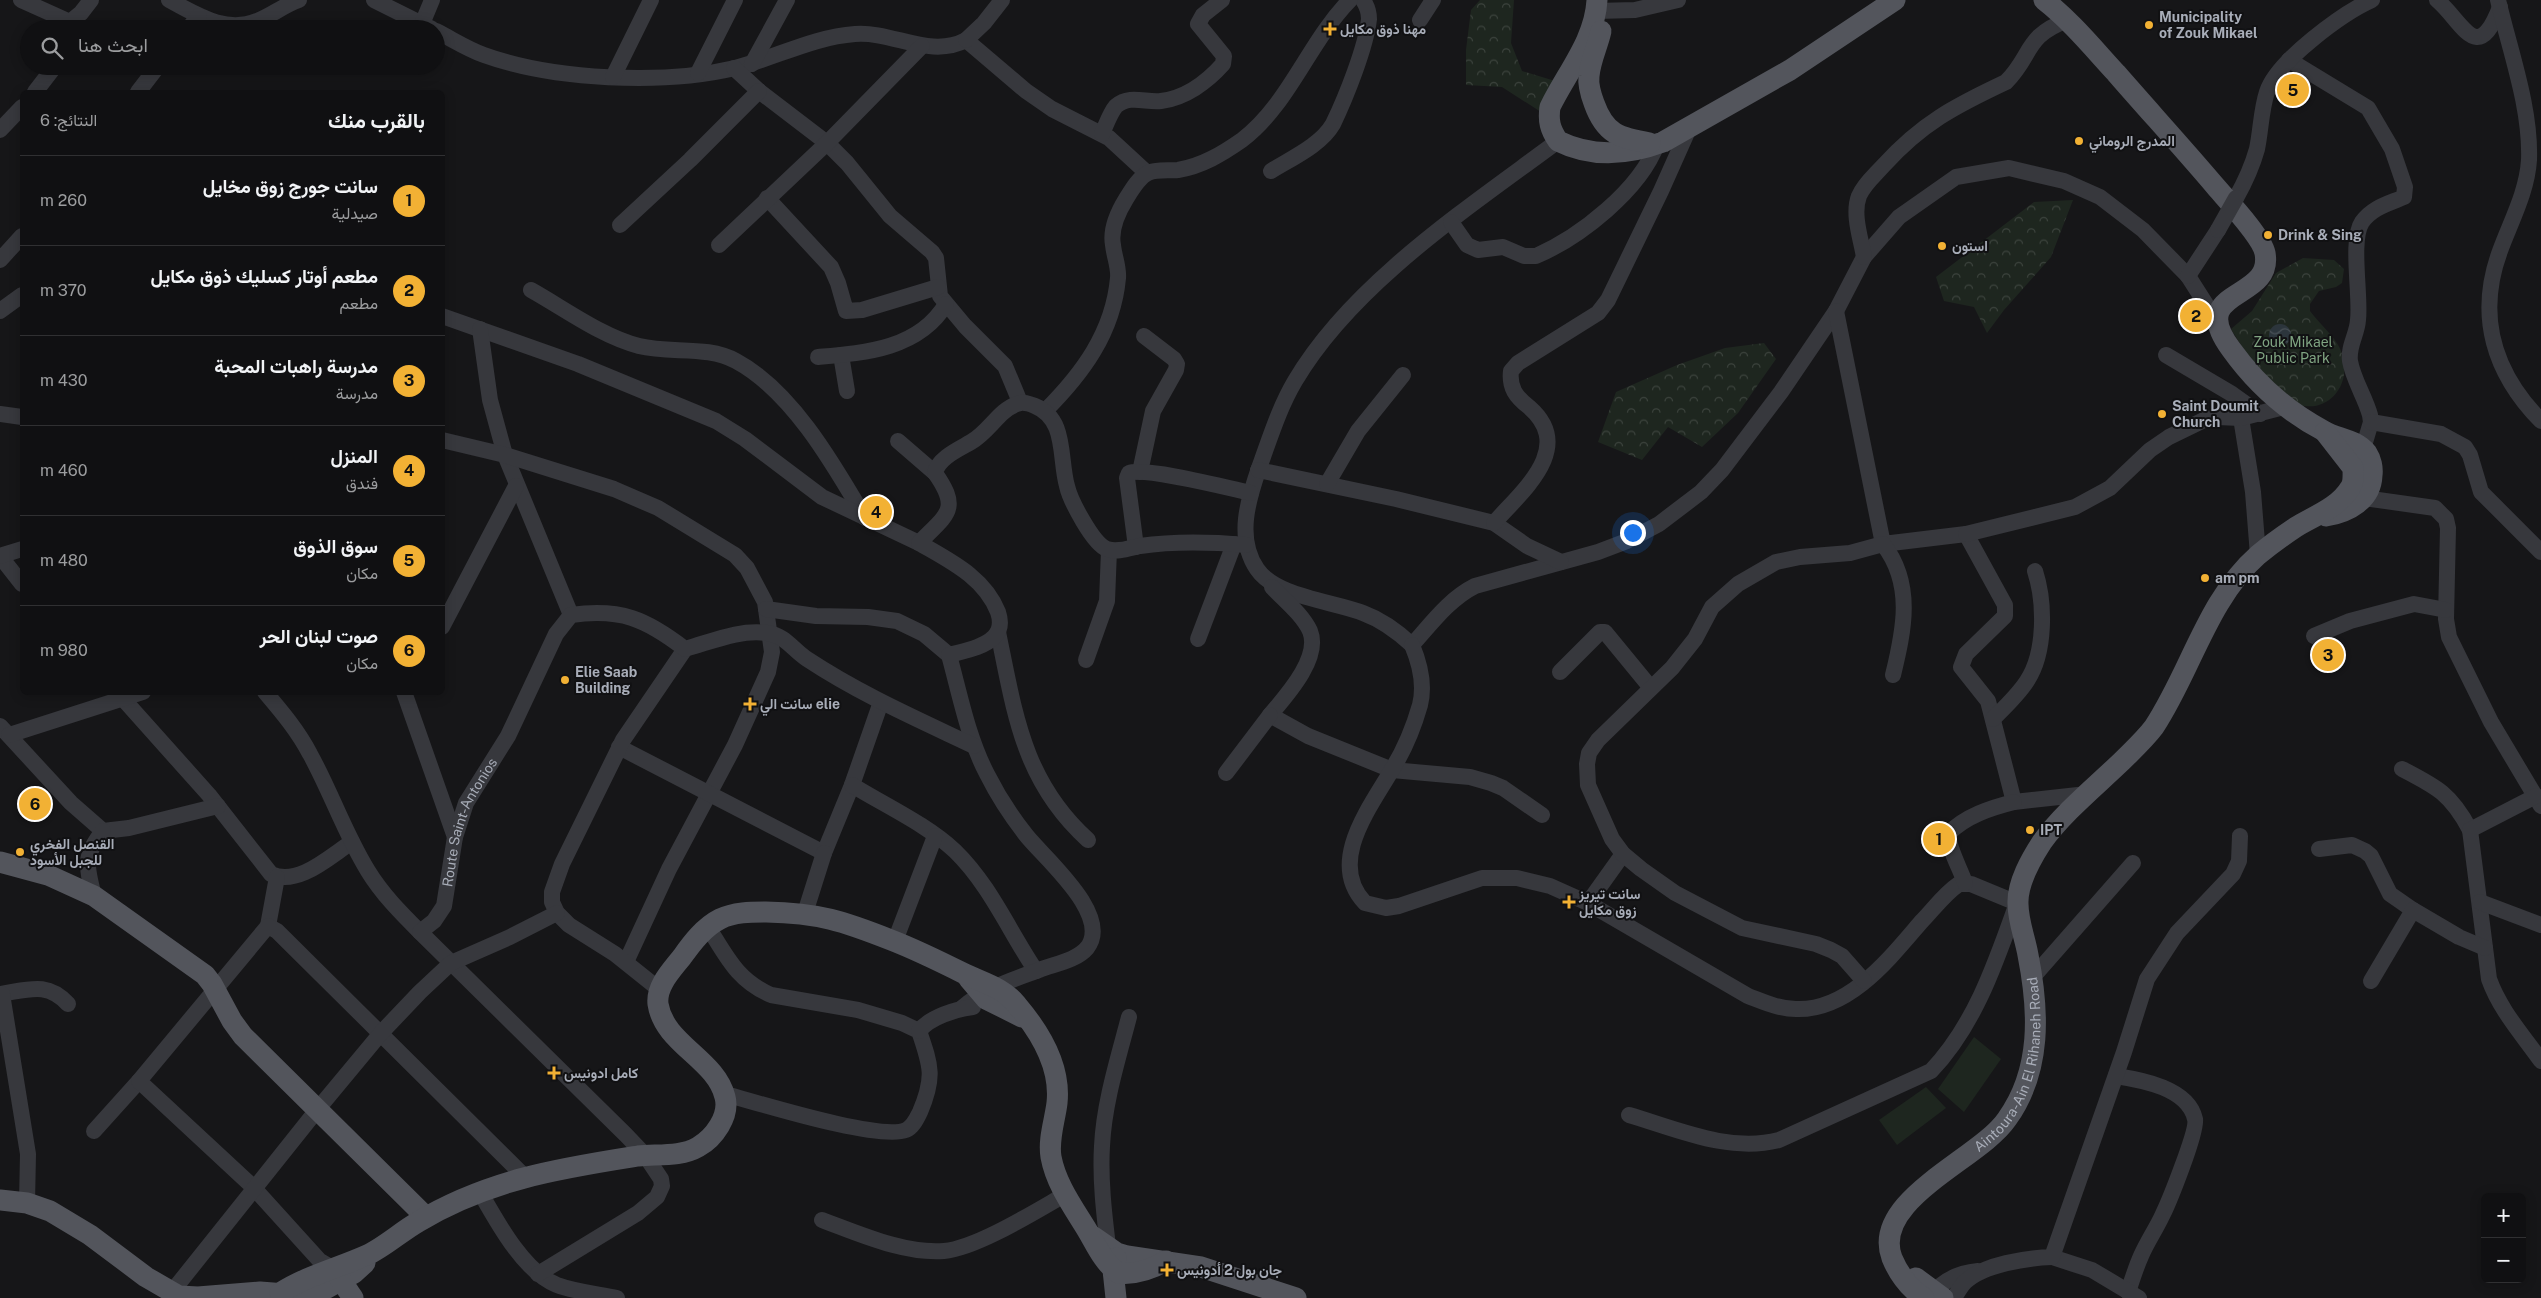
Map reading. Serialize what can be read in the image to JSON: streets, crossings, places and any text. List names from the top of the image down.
{
  "streets": {
    "main road": ["Aintoura-Ain El Rihaneh Road"],
    "street": ["Route Saint-Antonios"]
  },
  "parks": ["Zouk Mikael Public Park"],
  "places": {
    "other": [
      "Municipality of Zouk Mikael",
      "المدرج الروماني",
      "Drink & Sing",
      "استون",
      "Saint Doumit Church",
      "am pm",
      "Elie Saab Building",
      "IPT",
      "القنصل الفخري للجبل الأسود"
    ],
    "health": [
      "مهنا ذوق مكايل",
      "سانت الي elie",
      "سانت تيريز زوق مكايل",
      "كامل ادونيس",
      "جان بول 2 أدونيس"
    ]
  },
  "page": {
    "search": "ابحث هنا",
    "pins": [
      "5",
      "2",
      "4",
      "3",
      "6",
      "1"
    ],
    "heading": ["بالقرب منك", "النتائج: 6"],
    "list": [
      {
        "mark": "1",
        "name": "سانت جورج زوق مخايل",
        "note": "صيدلية",
        "value": "260 m"
      },
      {
        "mark": "2",
        "name": "مطعم أوتار كسليك ذوق مكايل",
        "note": "مطعم",
        "value": "370 m"
      },
      {
        "mark": "3",
        "name": "مدرسة راهبات المحبة",
        "note": "مدرسة",
        "value": "430 m"
      },
      {
        "mark": "4",
        "name": "المنزل",
        "note": "فندق",
        "value": "460 m"
      },
      {
        "mark": "5",
        "name": "سوق الذوق",
        "note": "مكان",
        "value": "480 m"
      },
      {
        "mark": "6",
        "name": "صوت لبنان الحر",
        "note": "مكان",
        "value": "980 m"
      }
    ],
    "map_buttons": ["+", "−"]
  }
}
